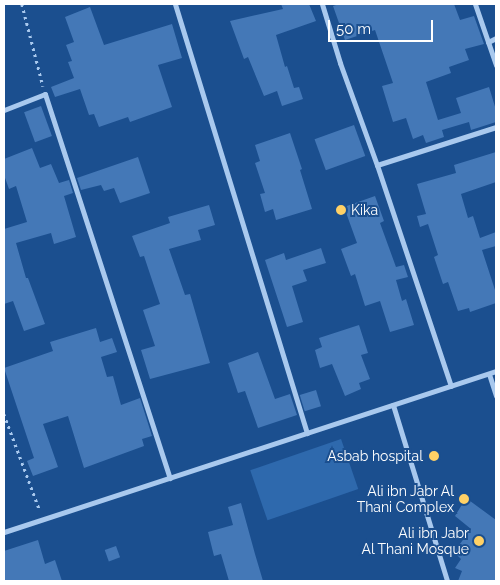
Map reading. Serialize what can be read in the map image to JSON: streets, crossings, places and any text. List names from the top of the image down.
{
  "places": [
    "Kika",
    "Asbab hospital",
    "Ali ibn Jabr Al Thani Complex",
    "Ali ibn Jabr Al Thani Mosque"
  ],
  "scale_bar": "50 m"
}
